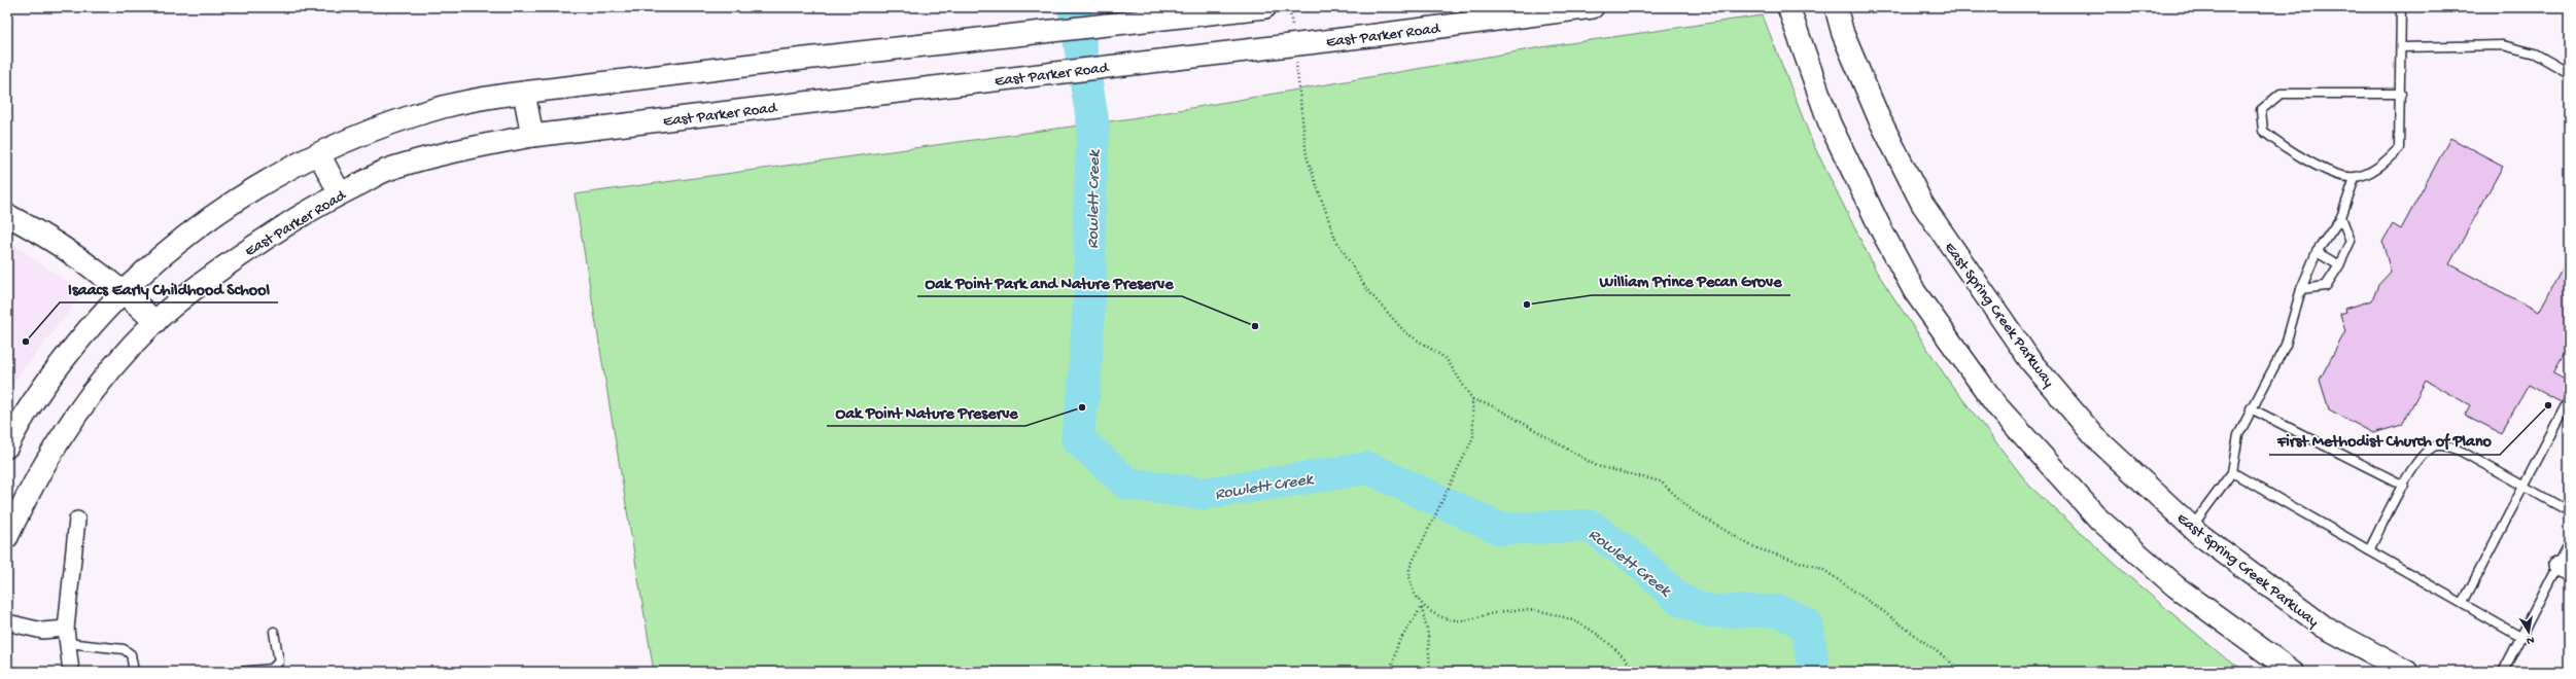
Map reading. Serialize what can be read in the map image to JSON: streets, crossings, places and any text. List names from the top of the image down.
{
  "streets": {
    "main road": ["East Parker Road", "East Spring Creek Parkway"]
  },
  "water": ["Rowlett Creek"],
  "places": [
    "William Prince Pecan Grove",
    "Oak Point Park and Nature Preserve",
    "Isaacs Early Childhood School",
    "First Methodist Church of Plano",
    "Oak Point Nature Preserve"
  ],
  "north": "bottom"
}
